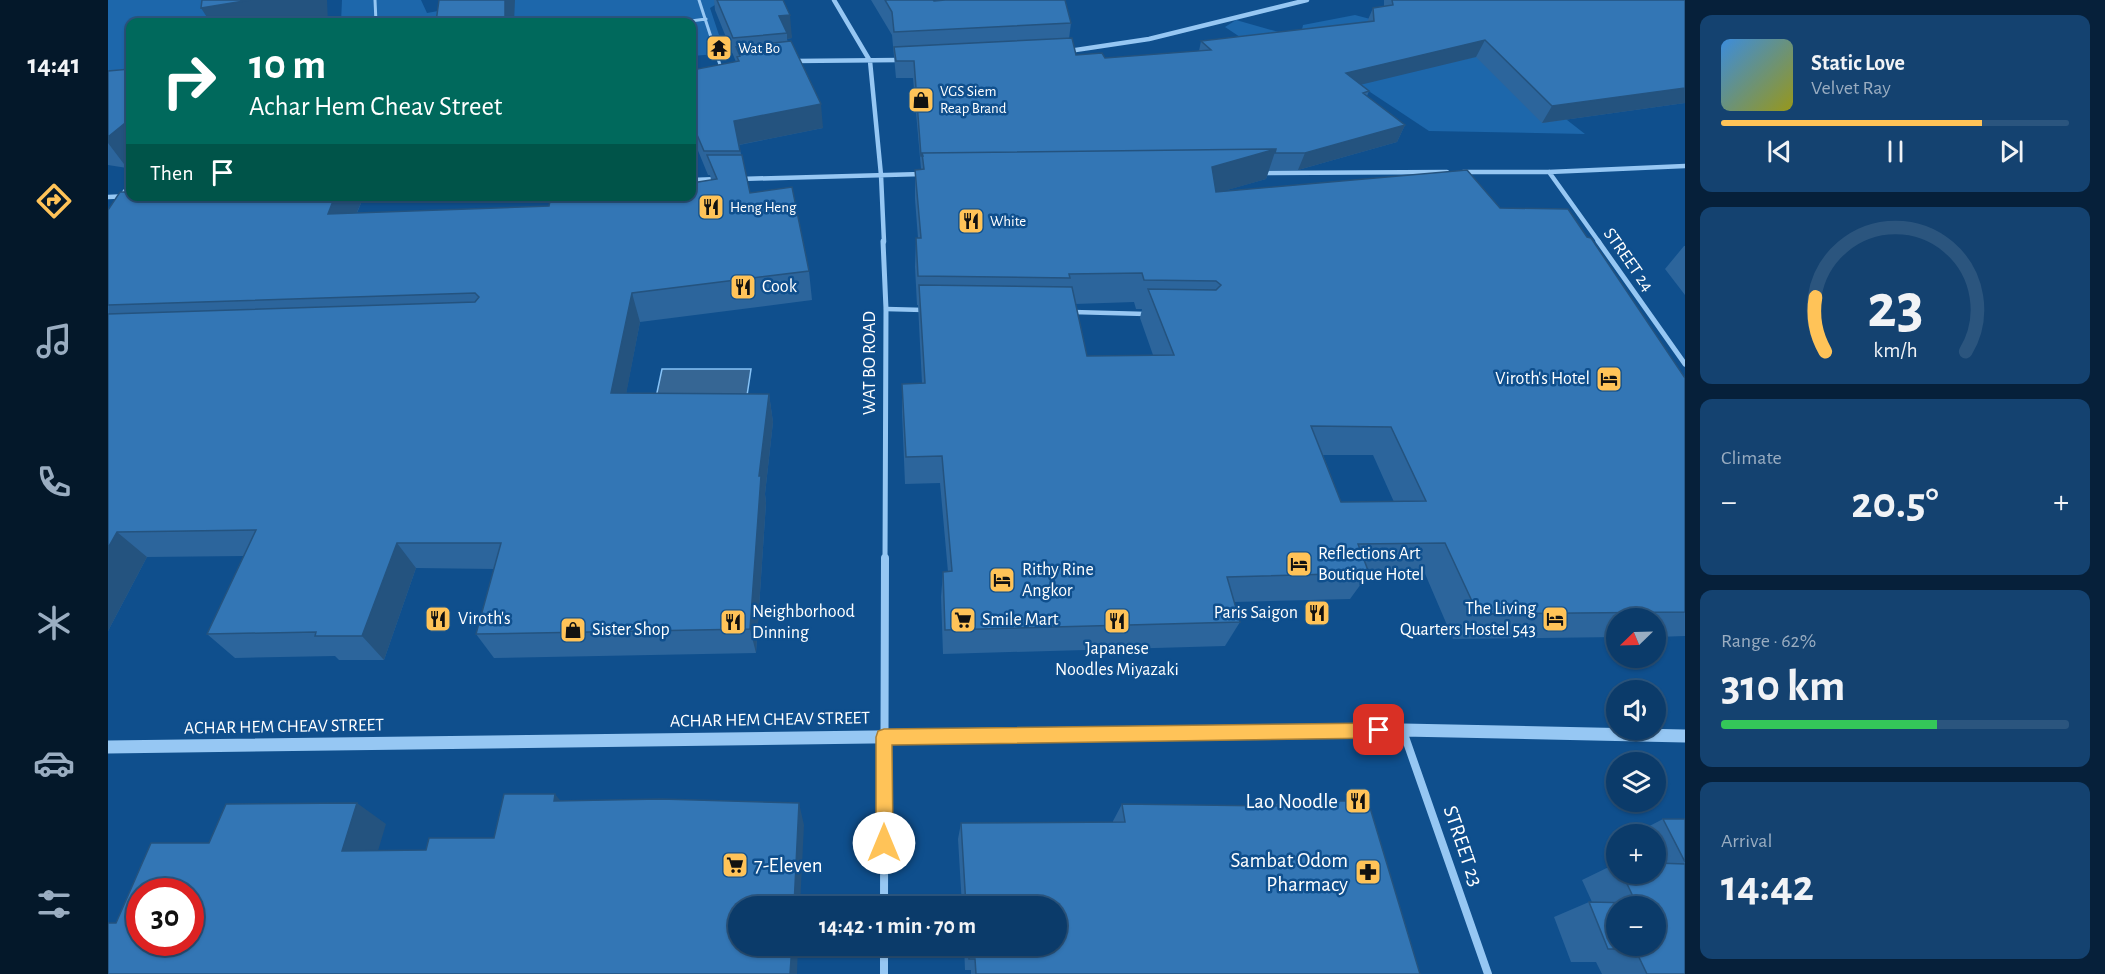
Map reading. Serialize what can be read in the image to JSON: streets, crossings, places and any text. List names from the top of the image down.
{
  "streets": {
    "street": [
      "STREET 24",
      "WAT BO ROAD",
      "ACHAR HEM CHEAV STREET",
      "STREET 23"
    ]
  },
  "crossings": [
    ["WAT BO ROAD", "ACHAR HEM CHEAV STREET"],
    ["ACHAR HEM CHEAV STREET", "STREET 23"]
  ],
  "places": {
    "temple": ["Wat Bo"],
    "shop": ["VGS Siem Reap Brand", "Sister Shop"],
    "restaurant": [
      "Heng Heng",
      "White",
      "Cook",
      "Paris Saigon",
      "Viroth's",
      "Japanese Noodles Miyazaki",
      "Neighborhood Dinning",
      "Lao Noodle"
    ],
    "hotel": [
      "Viroth's Hotel",
      "Reflections Art Boutique Hotel",
      "Rithy Rine Angkor",
      "The Living Quarters Hostel 543"
    ],
    "supermarket": ["Smile Mart", "7-Eleven"],
    "pharmacy": ["Sambat Odom Pharmacy"]
  },
  "north": "bottom left",
  "page": {
    "tabs": "14:41",
    "turn": ["10 m", "Achar Hem Cheav Street"],
    "song": ["Static Love", "Velvet Ray"],
    "then": "Then",
    "tile": [
      "Climate",
      ["Range · 62%", "310 km"],
      ["Arrival", "14:42"]
    ],
    "heat": ["−", "20.5°", "+"],
    "map_buttons": ["+", "−"],
    "limit": "30",
    "trip": "14:42 · 1 min · 70 m",
    "gauge": ["23", "km/h"]
  }
}
